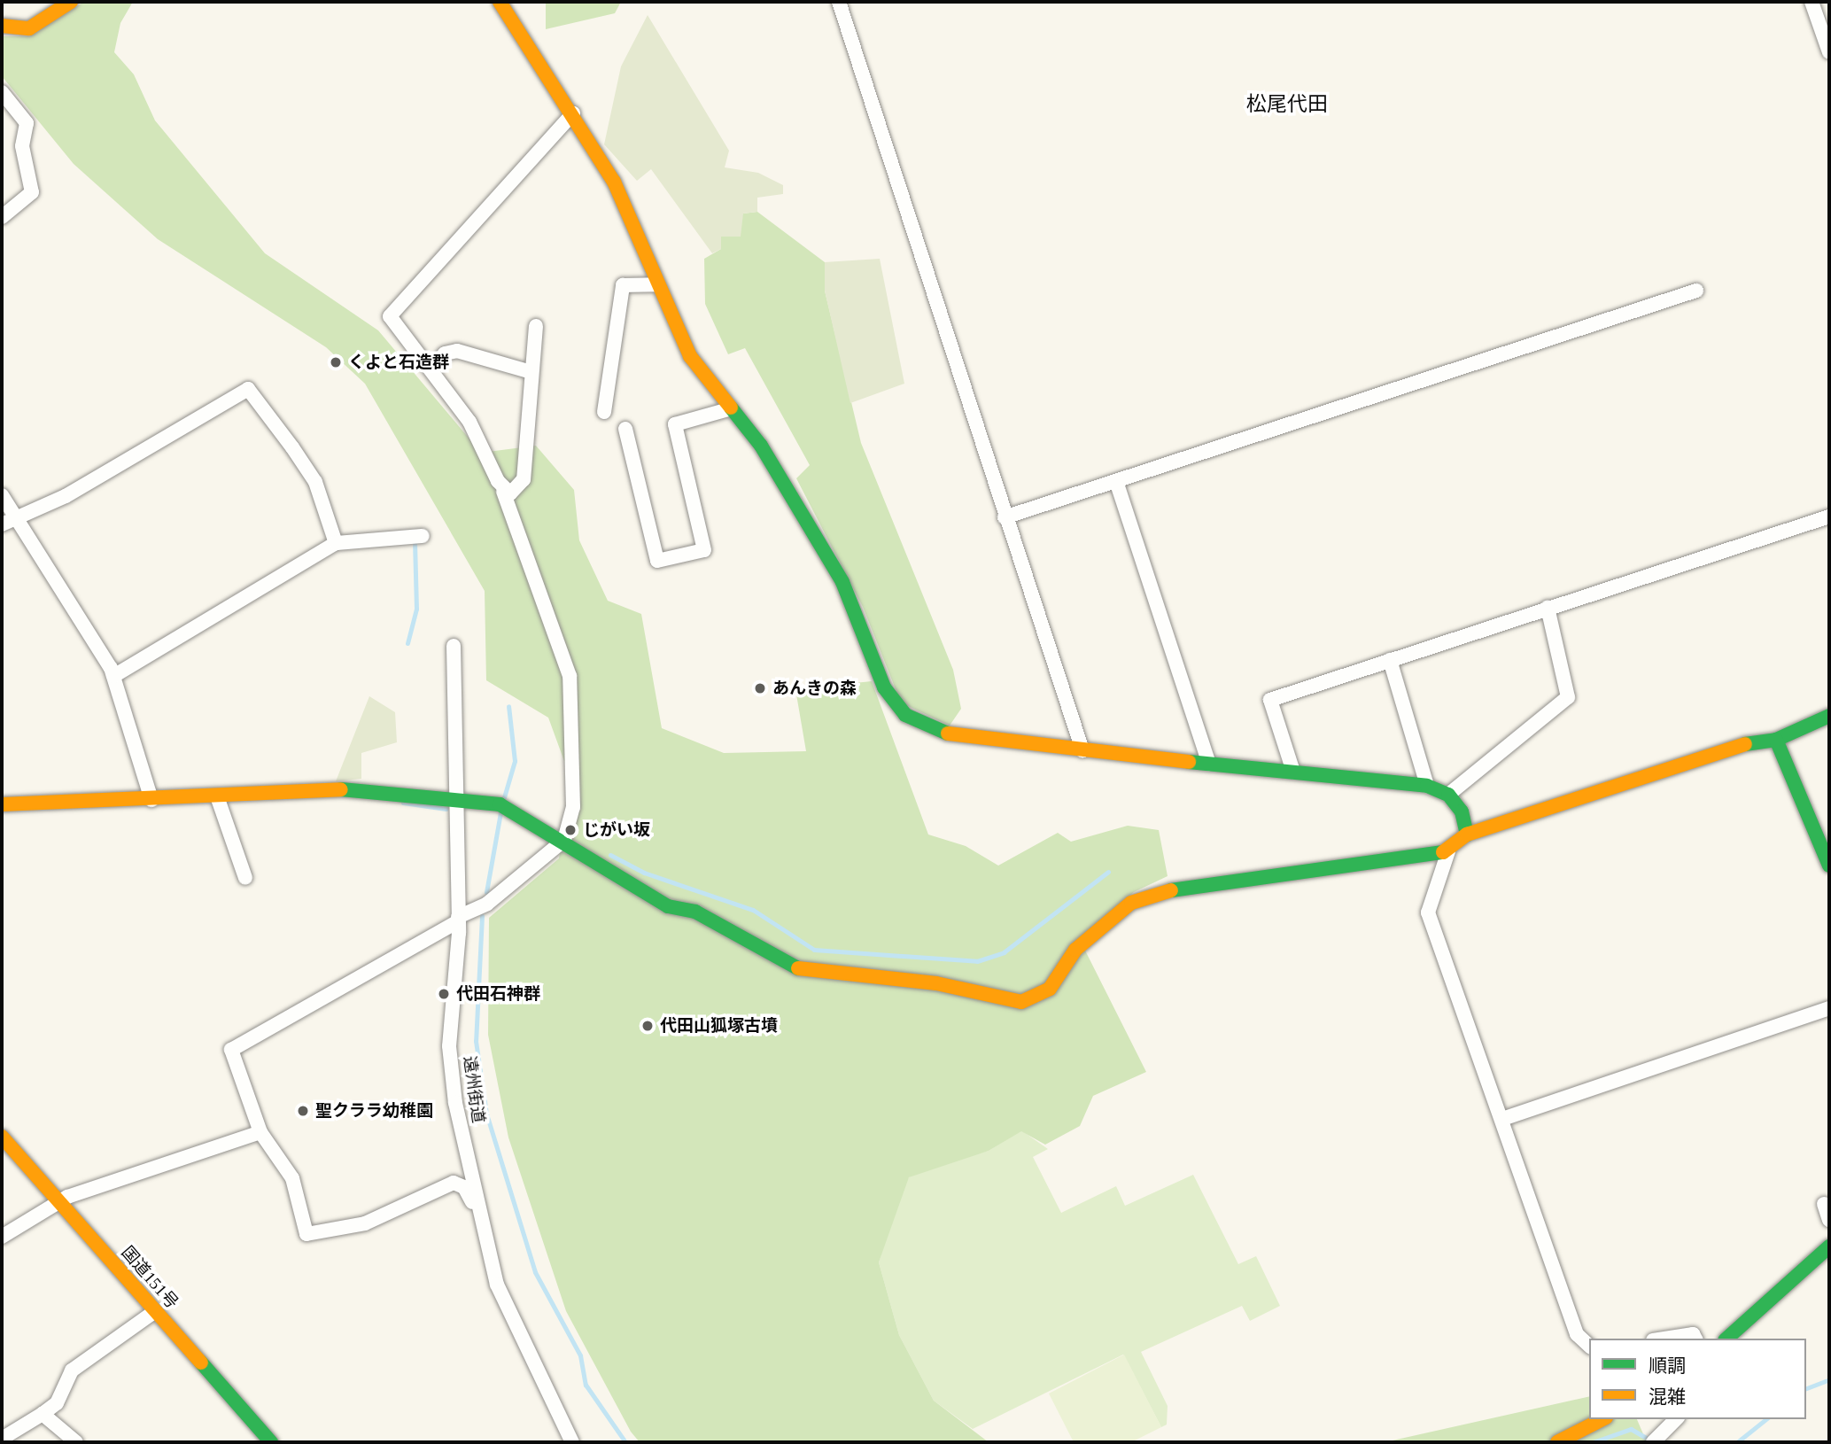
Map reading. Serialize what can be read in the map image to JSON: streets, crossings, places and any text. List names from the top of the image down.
{
  "streets": {
    "main road": ["国道151号"],
    "street": ["遠州街道"]
  },
  "districts": ["松尾代田"],
  "places": [
    "くよと石造群",
    "あんきの森",
    "じがい坂",
    "代田石神群",
    "代田山狐塚古墳",
    "聖クララ幼稚園"
  ],
  "legend": ["順調", "混雑"]
}
